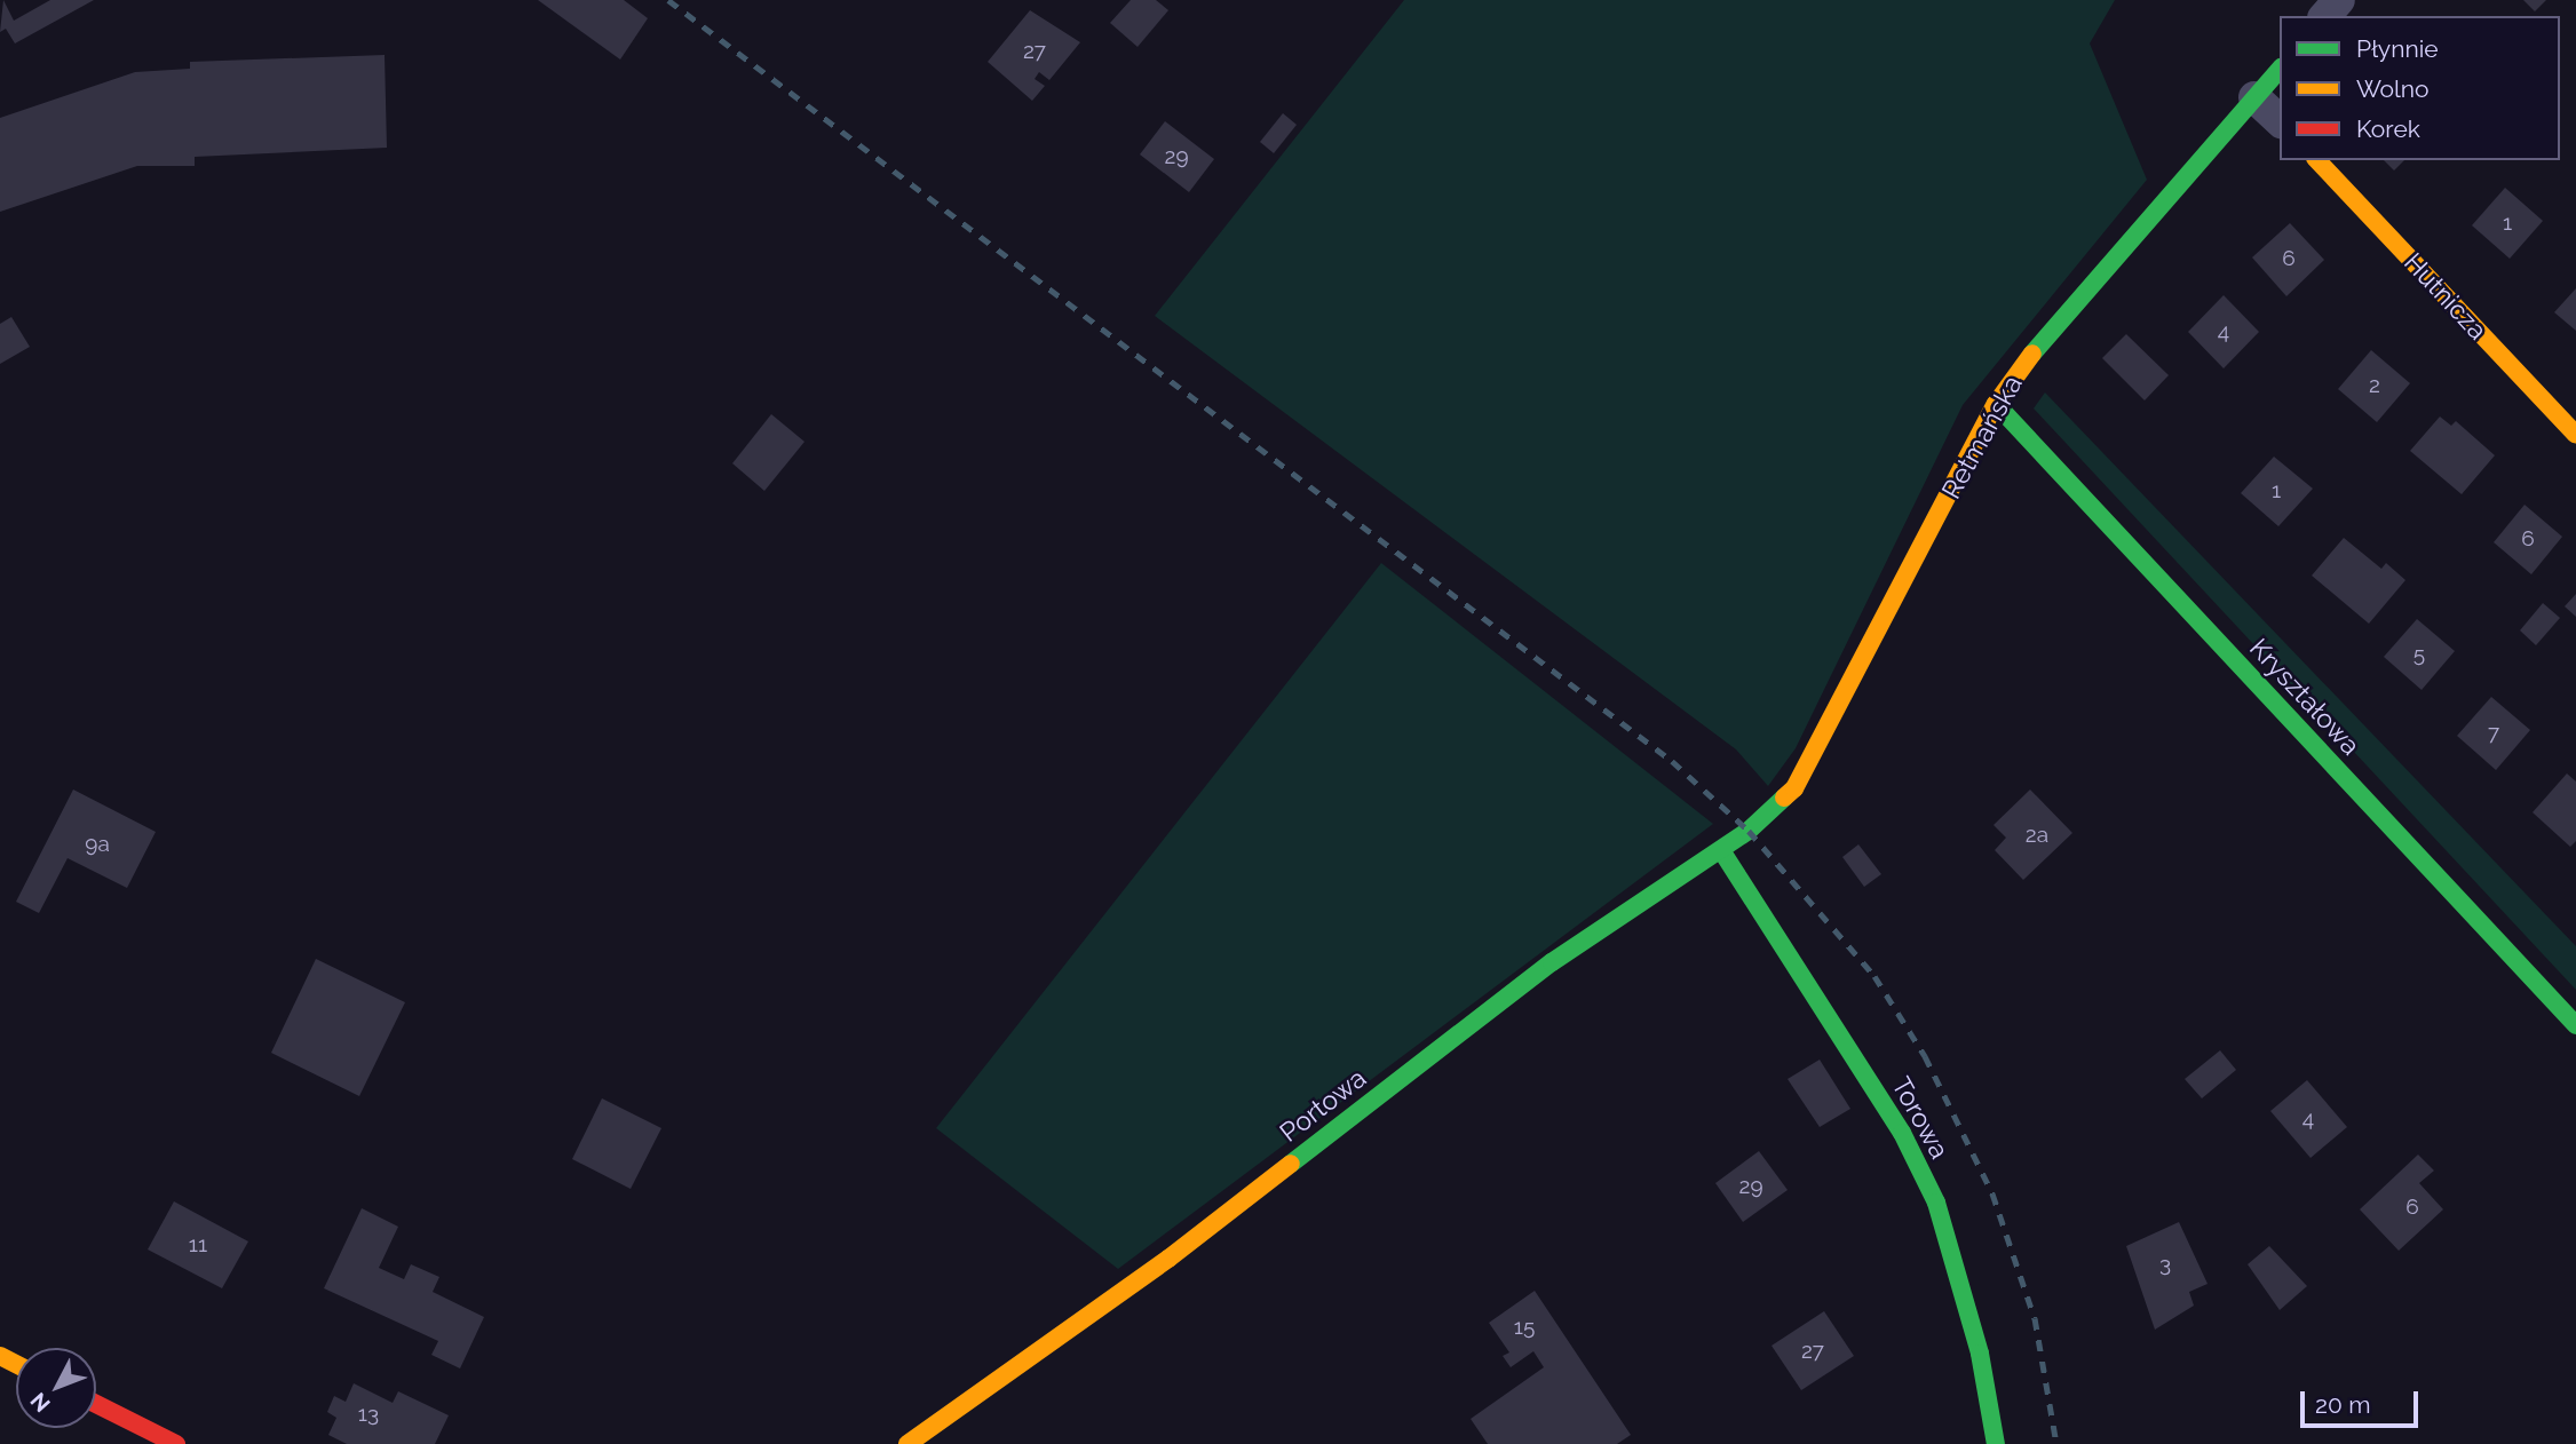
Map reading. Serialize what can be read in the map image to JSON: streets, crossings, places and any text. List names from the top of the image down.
{
  "streets": {
    "street": [
      "Hutnicza",
      "Retmańska",
      "Kryształowa",
      "Portowa",
      "Torowa"
    ]
  },
  "crossings": [
    ["Retmańska", "Kryształowa"],
    ["Retmańska", "Portowa"],
    ["Portowa", "Torowa"]
  ],
  "house_numbers": [
    "27",
    "29",
    "1",
    "6",
    "4",
    "2",
    "1",
    "6",
    "5",
    "7",
    "2a",
    "9a",
    "4",
    "29",
    "6",
    "11",
    "3",
    "15",
    "27",
    "13"
  ],
  "legend": ["Płynnie", "Wolno", "Korek"],
  "scale_bar": "20 m",
  "north": "bottom left"
}
